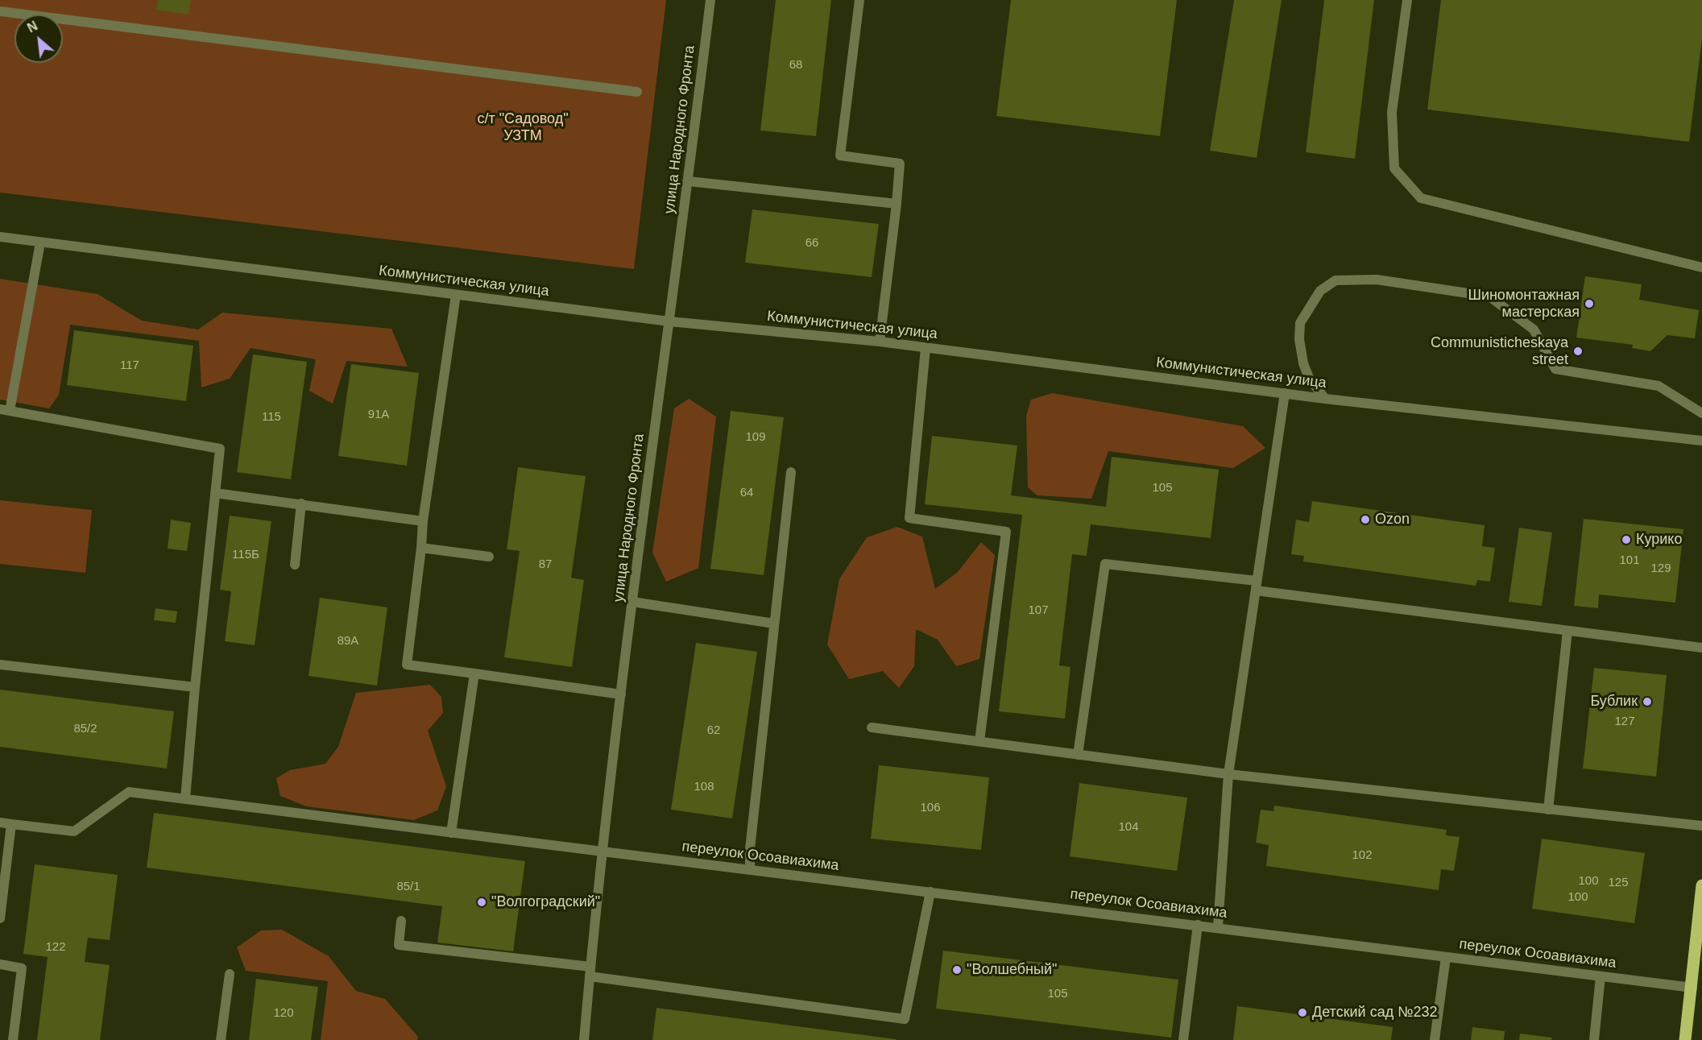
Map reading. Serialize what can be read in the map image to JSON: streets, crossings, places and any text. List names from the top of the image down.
{
  "streets": {
    "street": ["улица Народного Фронта", "Коммунистическая улица", "переулок Осоавиахима"]
  },
  "crossings": [
    ["улица Народного Фронта", "Коммунистическая улица"],
    ["улица Народного Фронта", "переулок Осоавиахима"]
  ],
  "parks": ["с/т \"Садовод\" УЗТМ"],
  "places": [
    "Шиномонтажная мастерская",
    "Communisticheskaya street",
    "Ozon",
    "Курико",
    "Бублик",
    "\"Волгоградский\"",
    "\"Волшебный\"",
    "Детский сад №232"
  ],
  "house_numbers": [
    "68",
    "66",
    "117",
    "91А",
    "115",
    "109",
    "105",
    "64",
    "115Б",
    "101",
    "87",
    "129",
    "107",
    "89А",
    "127",
    "85/2",
    "62",
    "108",
    "106",
    "104",
    "102",
    "100",
    "125",
    "85/1",
    "100",
    "122",
    "105",
    "120"
  ],
  "north": "top left"
}
